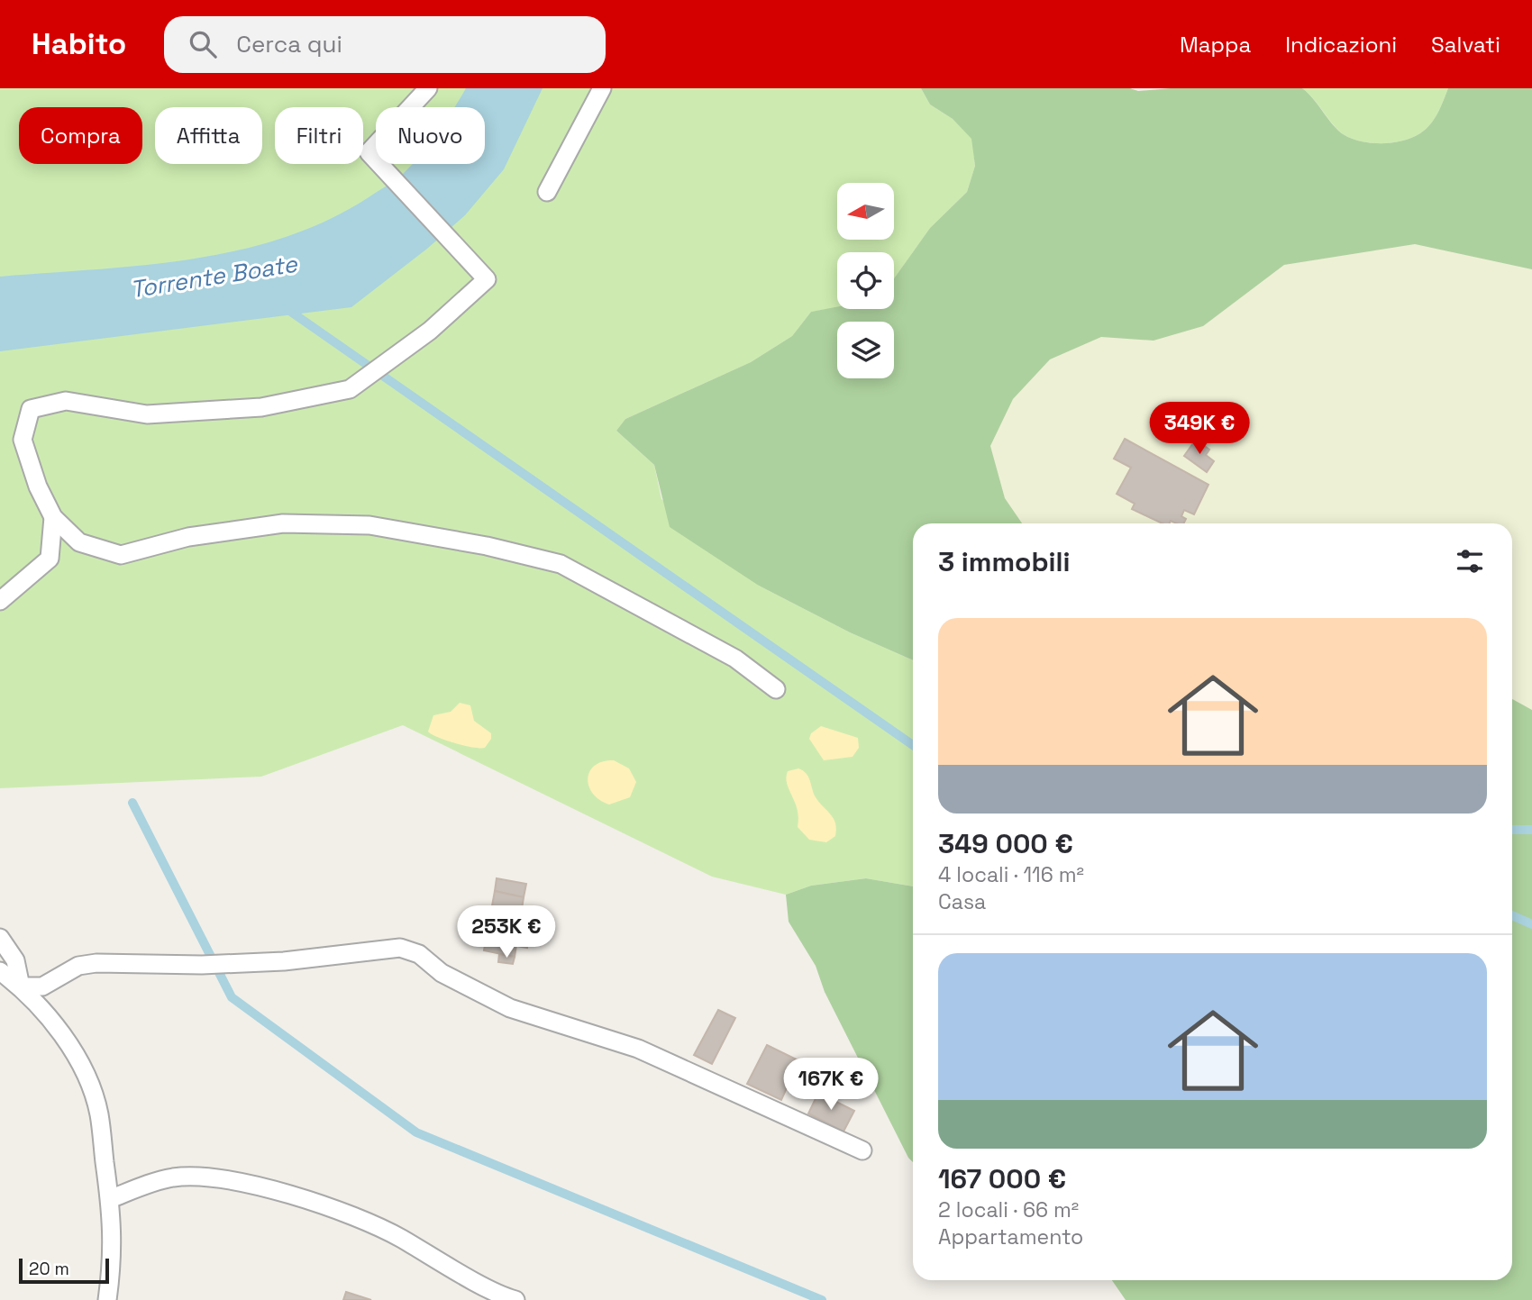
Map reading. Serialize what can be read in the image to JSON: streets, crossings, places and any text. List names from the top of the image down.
{
  "water": ["Torrente Boate"],
  "scale_bar": "20 m",
  "north": "left",
  "page": {
    "header": "Habito",
    "search": "Cerca qui",
    "nav": ["Mappa", "Indicazioni", "Salvati"],
    "chip": [
      "Compra",
      "Affitta",
      "Filtri",
      "Nuovo"
    ],
    "price": ["349K €", "253K €", "167K €"],
    "heading": "3 immobili",
    "list": [
      {
        "name": "349 000 €",
        "note": "4 locali · 116 m² · Casa"
      },
      {
        "name": "167 000 €",
        "note": "2 locali · 66 m² · Appartamento"
      }
    ],
    "scale": "20 m"
  }
}
